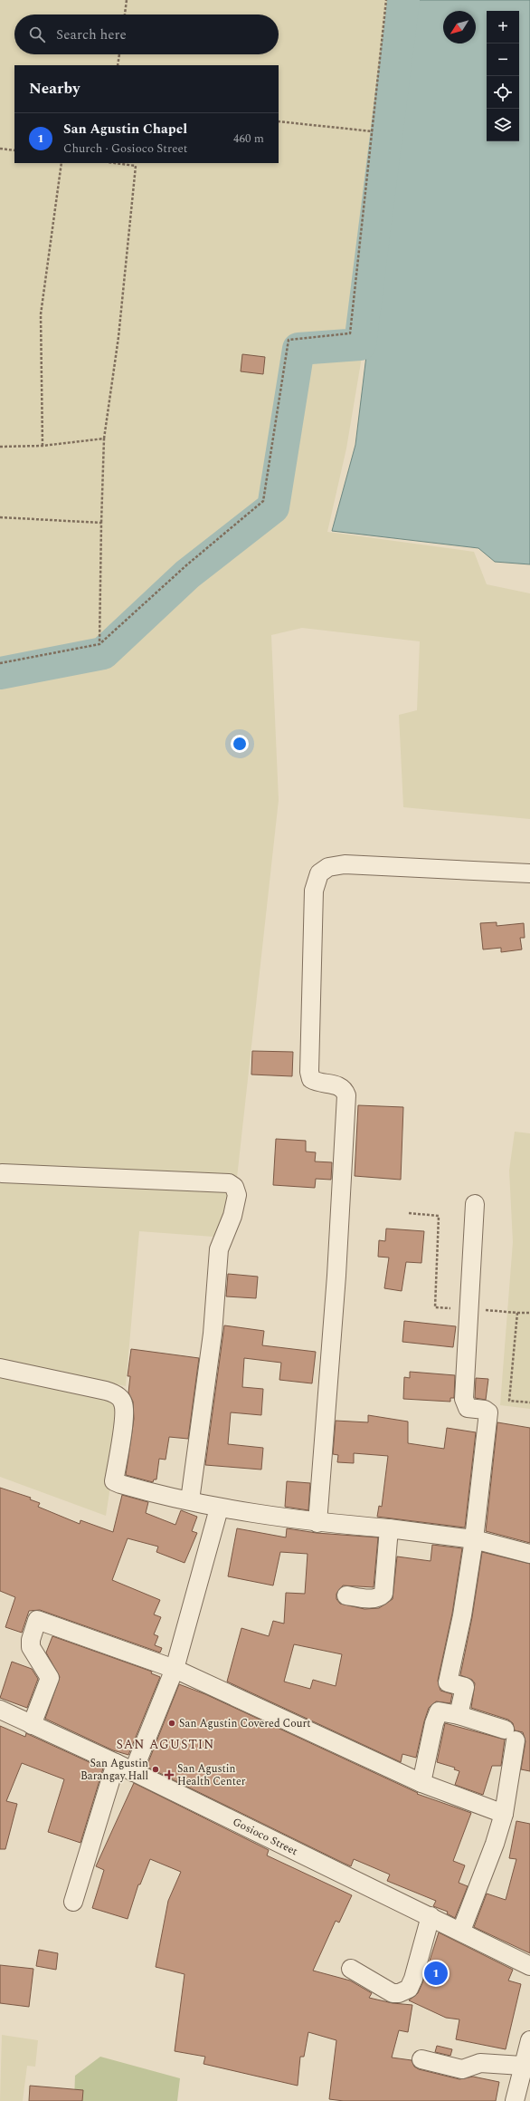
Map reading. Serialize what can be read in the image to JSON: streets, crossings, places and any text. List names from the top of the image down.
{
  "streets": {
    "street": ["Gosioco Street"]
  },
  "districts": ["SAN AGUSTIN"],
  "places": {
    "other": ["San Agustin Covered Court", "San Agustin Barangay Hall"],
    "health": ["San Agustin Health Center"]
  },
  "north": "bottom left",
  "page": {
    "map_buttons": ["+", "−"],
    "search": "Search here",
    "heading": "Nearby",
    "list": [
      {
        "mark": "1",
        "name": "San Agustin Chapel",
        "note": "Church · Gosioco Street",
        "value": "460 m"
      }
    ],
    "pins": "1"
  }
}
